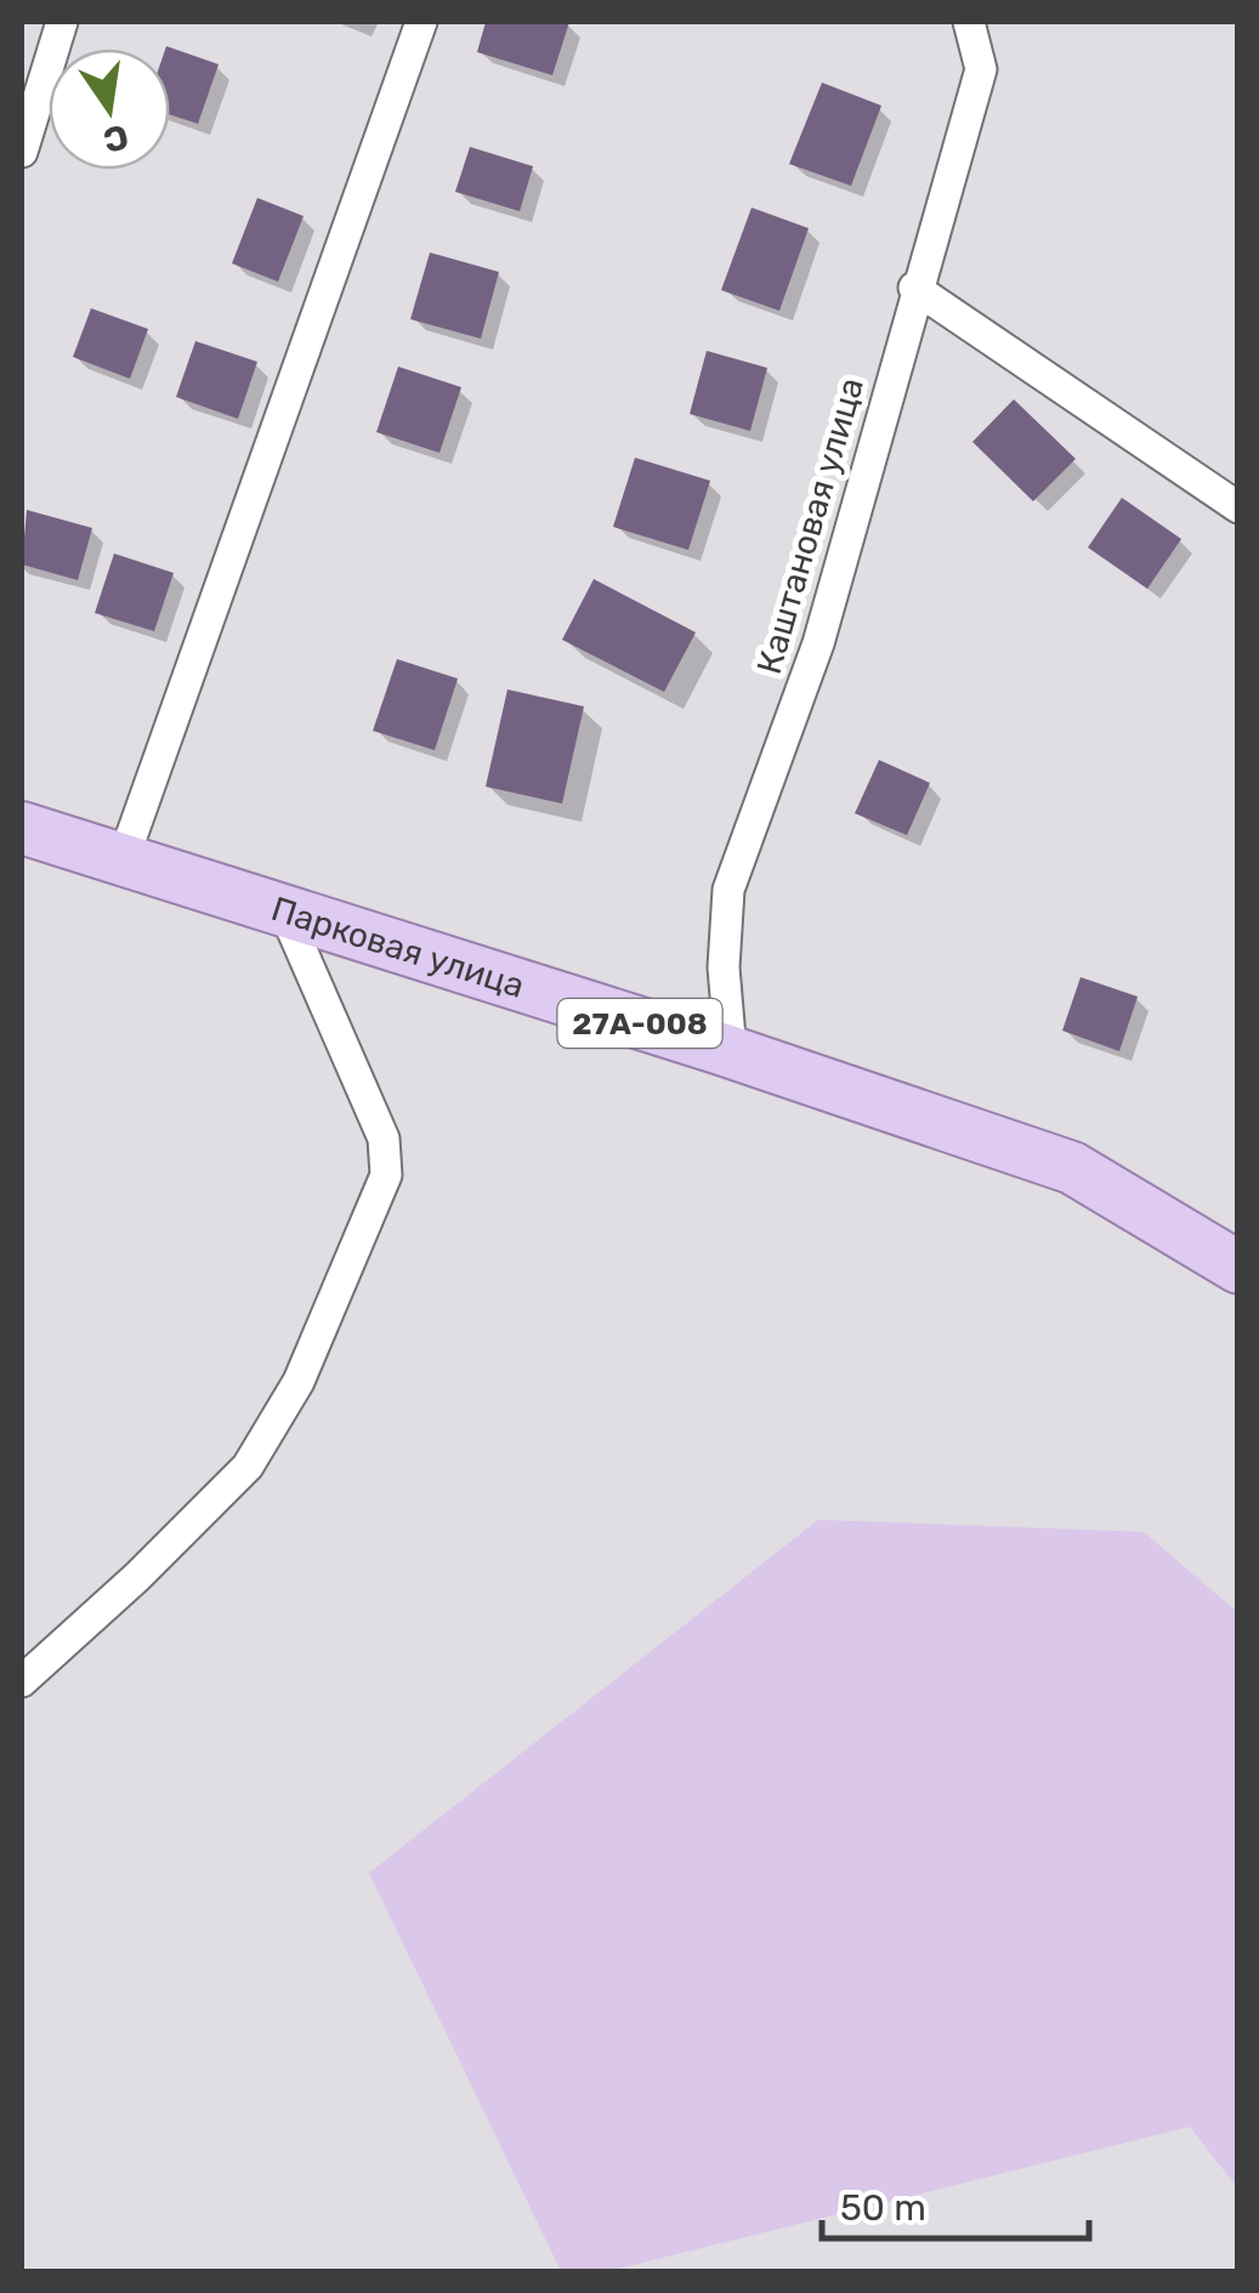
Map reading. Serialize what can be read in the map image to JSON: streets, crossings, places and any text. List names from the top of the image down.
{
  "streets": {
    "main road": ["Парковая улица", "27А-008"],
    "street": ["Каштановая улица"]
  },
  "crossings": [
    ["Каштановая улица", "Парковая улица"]
  ],
  "scale_bar": "50 m",
  "north": "bottom"
}
